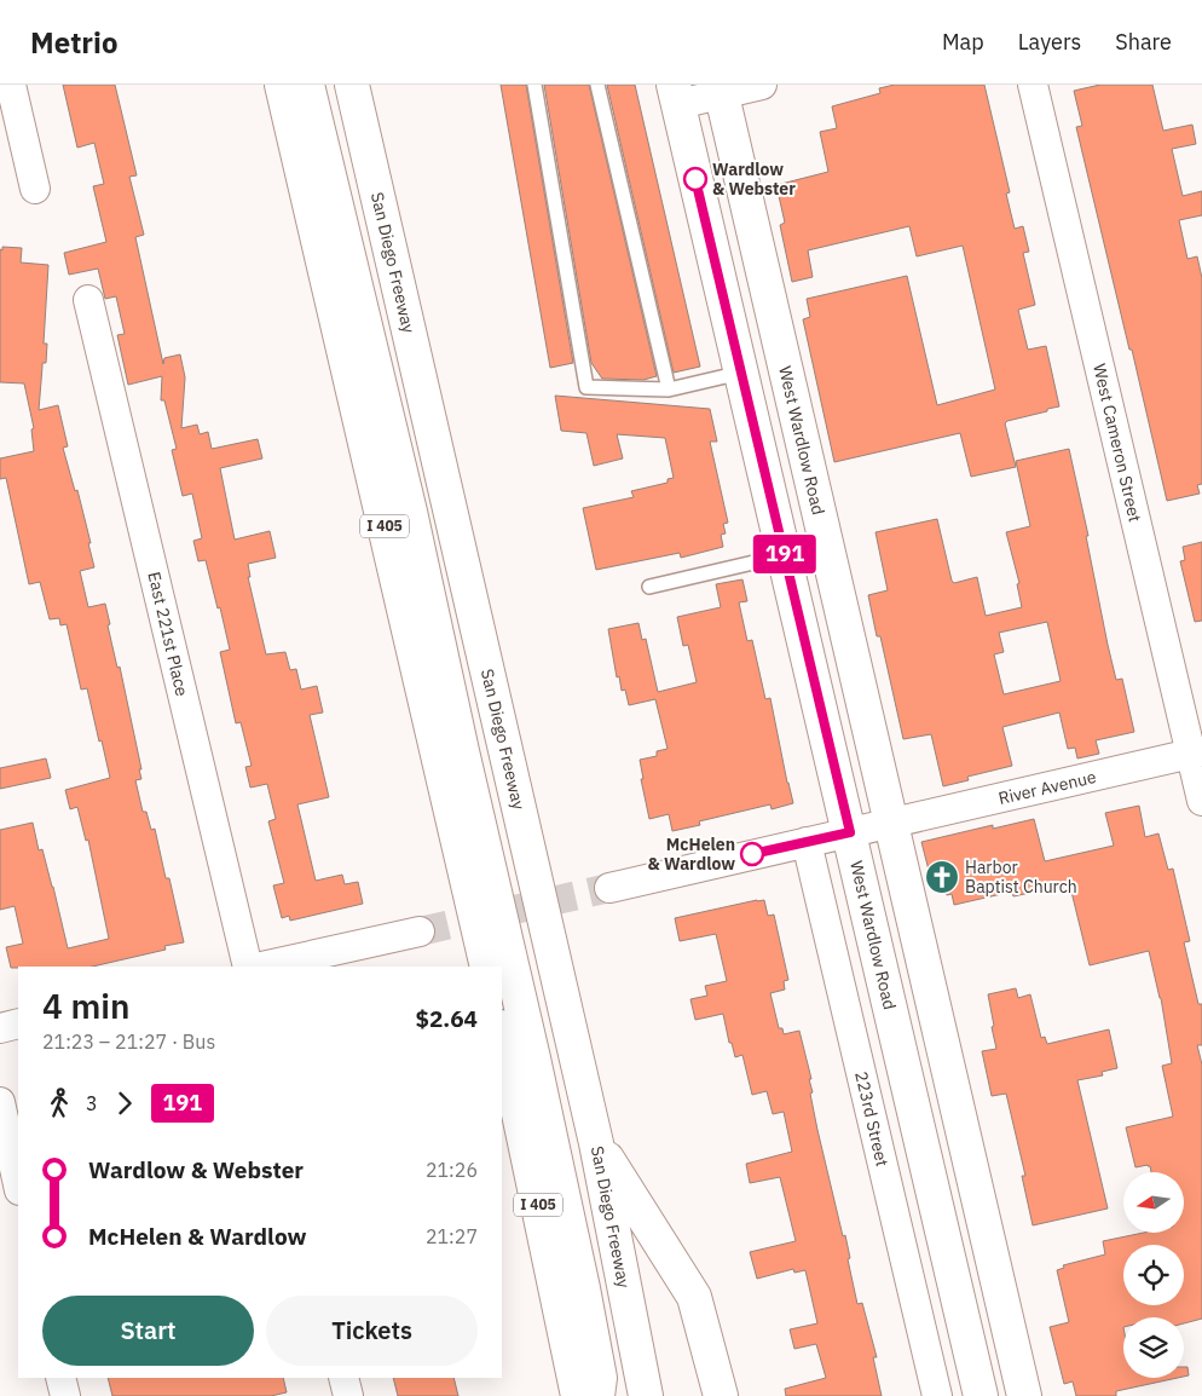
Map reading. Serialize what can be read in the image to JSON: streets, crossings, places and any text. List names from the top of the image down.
{
  "streets": {
    "main road": ["San Diego Freeway", "West Wardlow Road", "I 405"],
    "street": [
      "West Cameron Street",
      "East 221st Place",
      "River Avenue",
      "223rd Street"
    ]
  },
  "crossings": [
    ["West Wardlow Road", "River Avenue"],
    ["West Cameron Street", "River Avenue"],
    ["River Avenue", "223rd Street"]
  ],
  "places": {
    "other": ["Wardlow & Webster", "McHelen & Wardlow"],
    "church": ["Harbor Baptist Church"]
  },
  "lines": ["bus line 191"],
  "north": "left",
  "page": {
    "header": "Metrio",
    "nav": ["Map", "Layers", "Share"],
    "on_map": "191",
    "heading": ["4 min", "21:23 – 21:27 · Bus", "$2.64"],
    "legs": ["3", "191"],
    "list": [
      {
        "name": "Wardlow & Webster",
        "value": "21:26"
      },
      {
        "name": "McHelen & Wardlow",
        "value": "21:27"
      }
    ],
    "buttons": ["Start", "Tickets"]
  }
}
